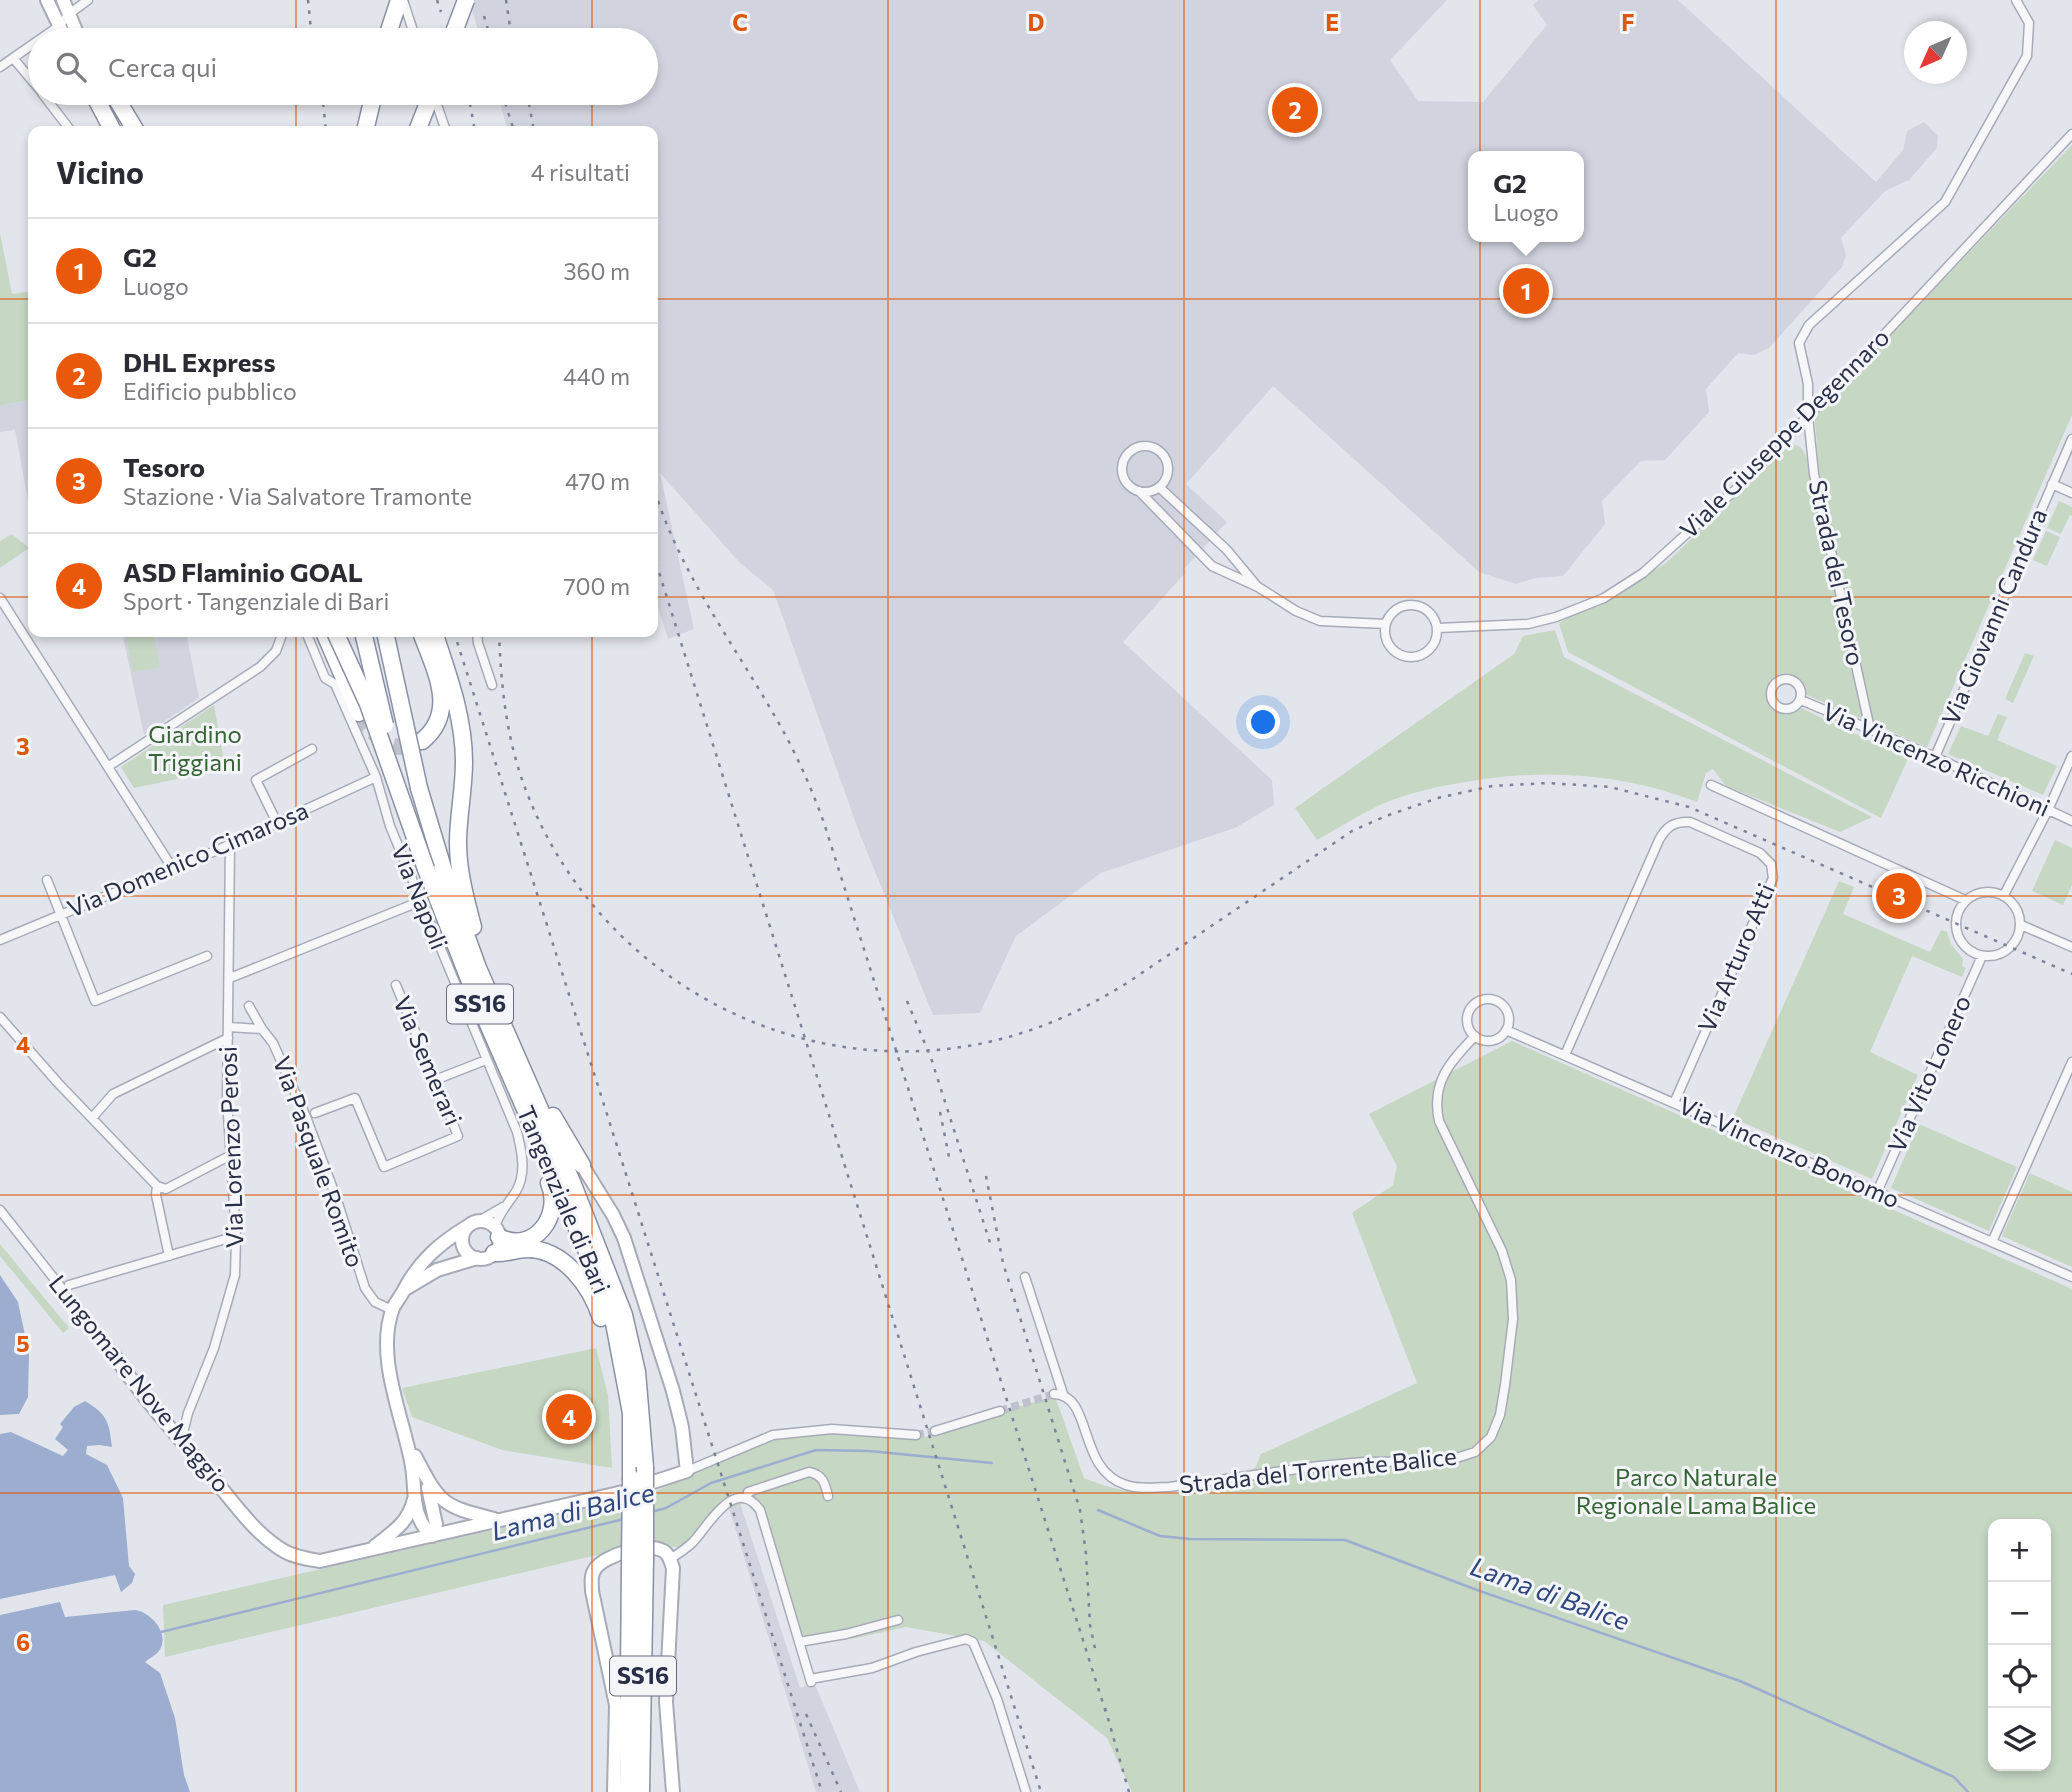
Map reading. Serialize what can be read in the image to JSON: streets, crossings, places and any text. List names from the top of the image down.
{
  "streets": {
    "highway": ["SS16", "Tangenziale di Bari"],
    "street": [
      "Viale Giuseppe Degennaro",
      "Strada del Tesoro",
      "Via Giovanni Candura",
      "Via Vincenzo Ricchioni",
      "Via Domenico Cimarosa",
      "Via Napoli",
      "Via Arturo Atti",
      "Via Semerari",
      "Via Vito Lonero",
      "Via Lorenzo Perosi",
      "Via Vincenzo Bonomo",
      "Via Pasquale Romito",
      "Lungomare Nove Maggio",
      "Strada del Torrente Balice"
    ]
  },
  "crossings": [
    ["Viale Giuseppe Degennaro", "Strada del Tesoro"],
    ["Strada del Tesoro", "Via Vincenzo Ricchioni"],
    ["Via Giovanni Candura", "Via Vincenzo Ricchioni"],
    ["Via Domenico Cimarosa", "Via Napoli"],
    ["Via Domenico Cimarosa", "Via Lorenzo Perosi"],
    ["Via Napoli", "Tangenziale di Bari"],
    ["Via Arturo Atti", "Via Vincenzo Bonomo"],
    ["Via Vito Lonero", "Via Vincenzo Bonomo"],
    ["Via Lorenzo Perosi", "Lungomare Nove Maggio"],
    ["Via Vincenzo Bonomo", "Strada del Torrente Balice"]
  ],
  "water": ["Lama di Balice"],
  "parks": ["Giardino Triggiani", "Parco Naturale Regionale Lama Balice"],
  "north": "bottom left",
  "page": {
    "search": "Cerca qui",
    "pins": [
      "2",
      "1",
      "3",
      "4"
    ],
    "heading": ["Vicino", "4 risultati"],
    "popup": ["G2", "Luogo"],
    "list": [
      {
        "mark": "1",
        "name": "G2",
        "note": "Luogo",
        "value": "360 m"
      },
      {
        "mark": "2",
        "name": "DHL Express",
        "note": "Edificio pubblico",
        "value": "440 m"
      },
      {
        "mark": "3",
        "name": "Tesoro",
        "note": "Stazione · Via Salvatore Tramonte",
        "value": "470 m"
      },
      {
        "mark": "4",
        "name": "ASD Flaminio GOAL",
        "note": "Sport · Tangenziale di Bari",
        "value": "700 m"
      }
    ],
    "map_buttons": ["+", "−"]
  },
  "grid": {
    "columns": [
      "C",
      "D",
      "E",
      "F"
    ],
    "rows": [
      "3",
      "4",
      "5",
      "6"
    ]
  }
}
